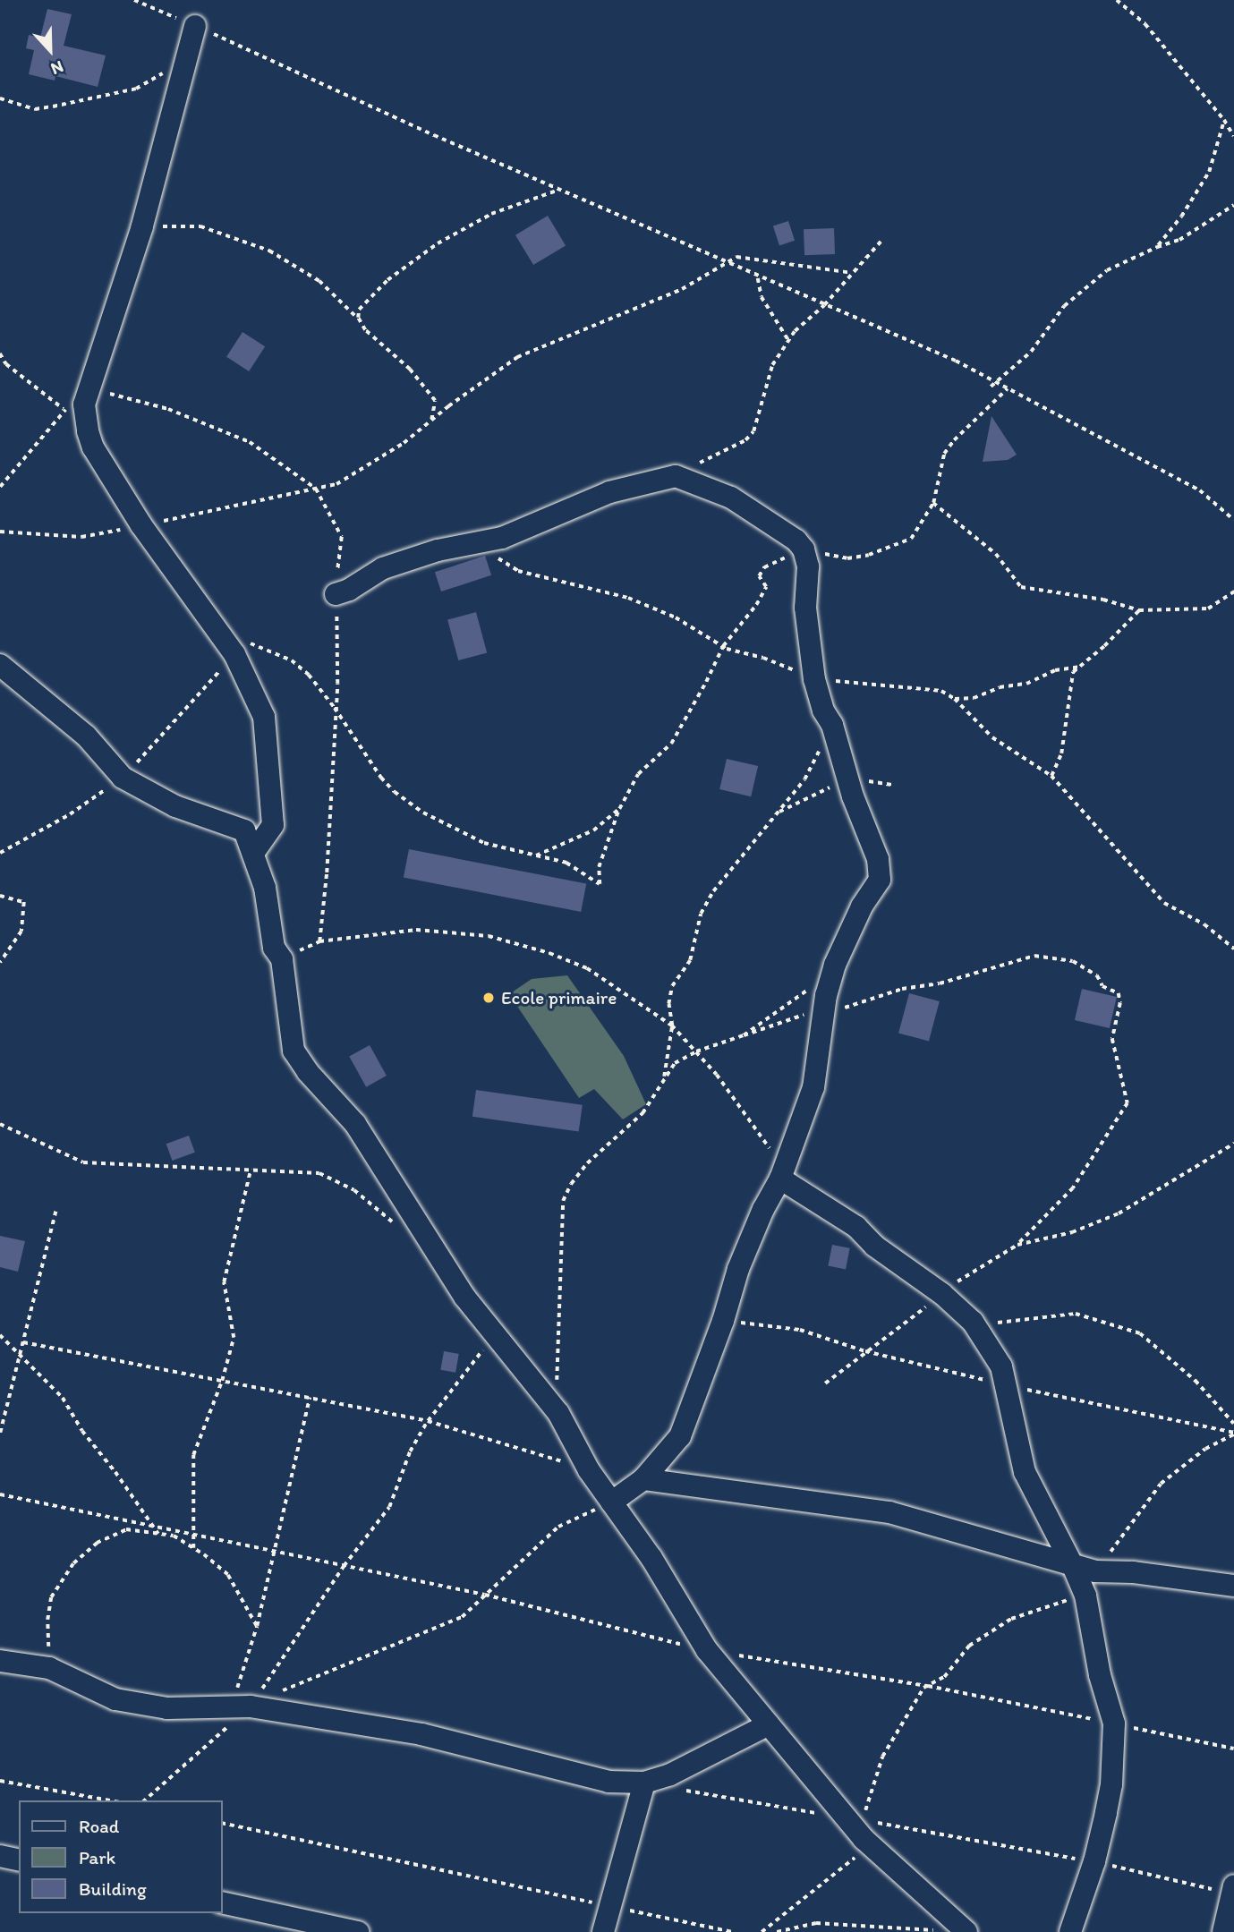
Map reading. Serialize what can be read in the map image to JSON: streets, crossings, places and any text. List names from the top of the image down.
{
  "places": ["Ecole primaire"],
  "legend": ["Road", "Park", "Building"],
  "north": "bottom"
}
